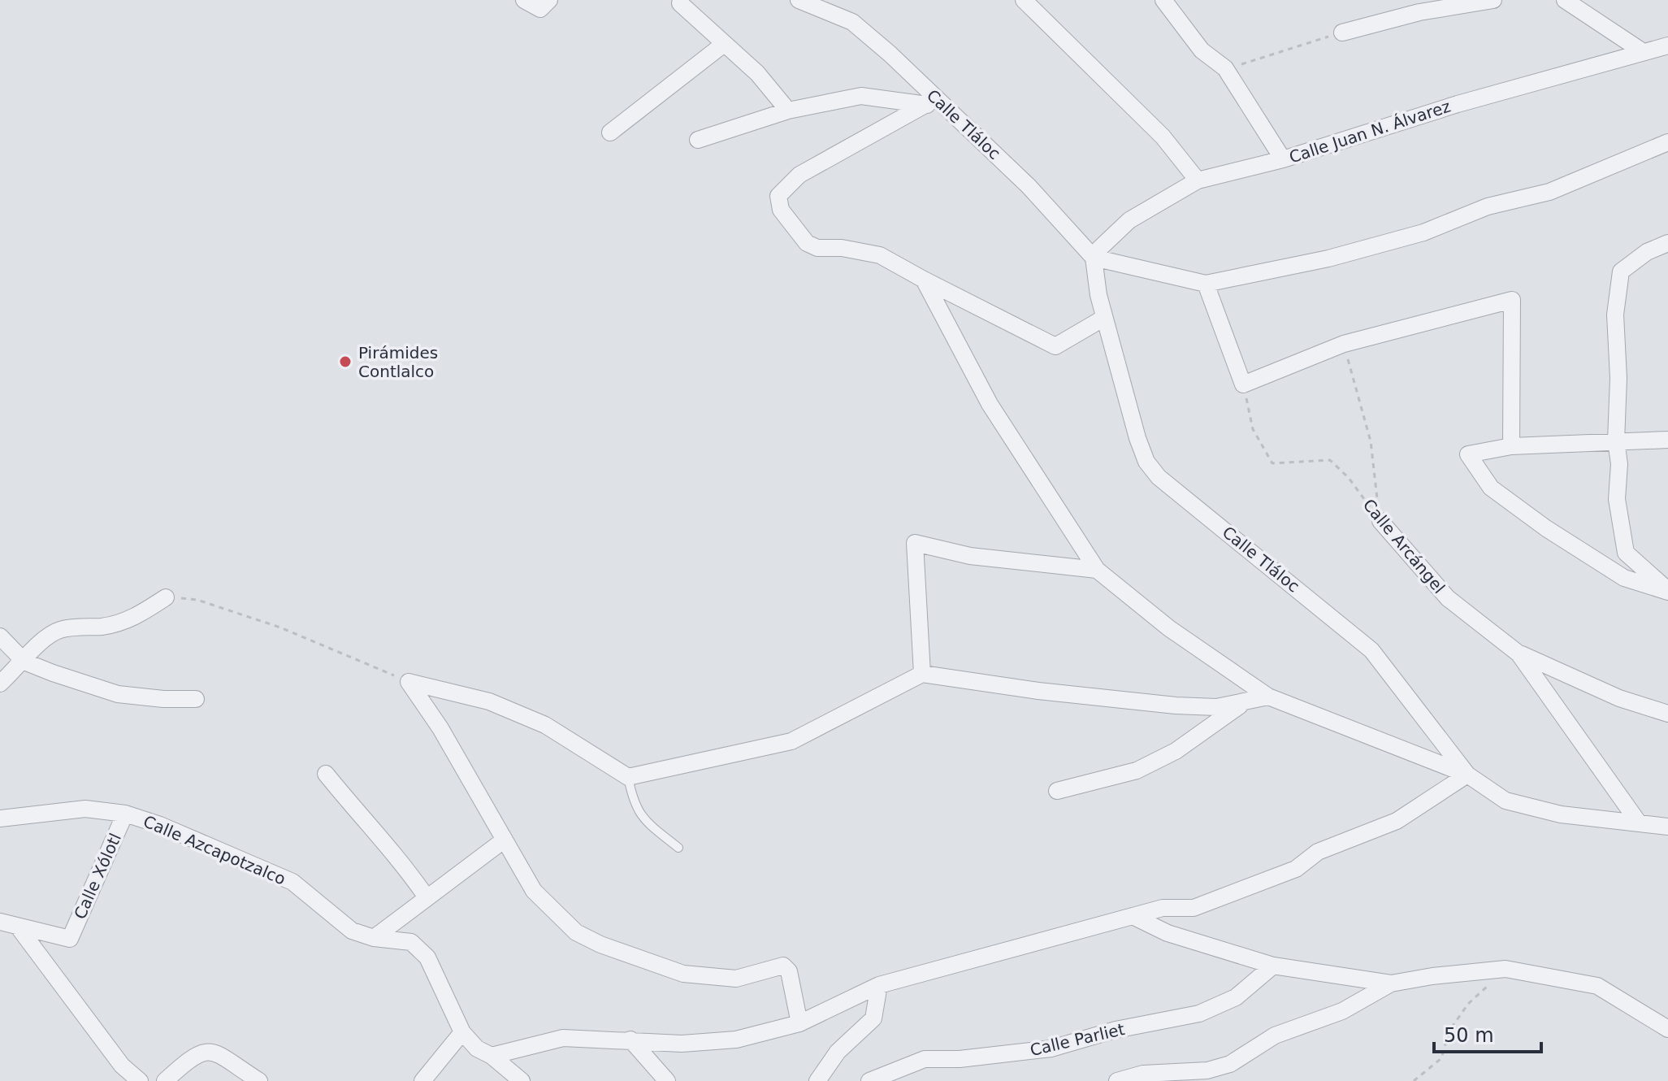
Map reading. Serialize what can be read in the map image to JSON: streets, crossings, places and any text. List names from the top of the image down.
{
  "streets": {
    "street": [
      "Calle Tláloc",
      "Calle Juan N. Álvarez",
      "Calle Arcángel",
      "Calle Azcapotzalco",
      "Calle Xólotl",
      "Calle Parliet"
    ]
  },
  "crossings": [
    ["Calle Tláloc", "Calle Juan N. Álvarez"],
    ["Calle Azcapotzalco", "Calle Xólotl"]
  ],
  "places": ["Pirámides Contlalco"],
  "scale_bar": "50 m"
}
